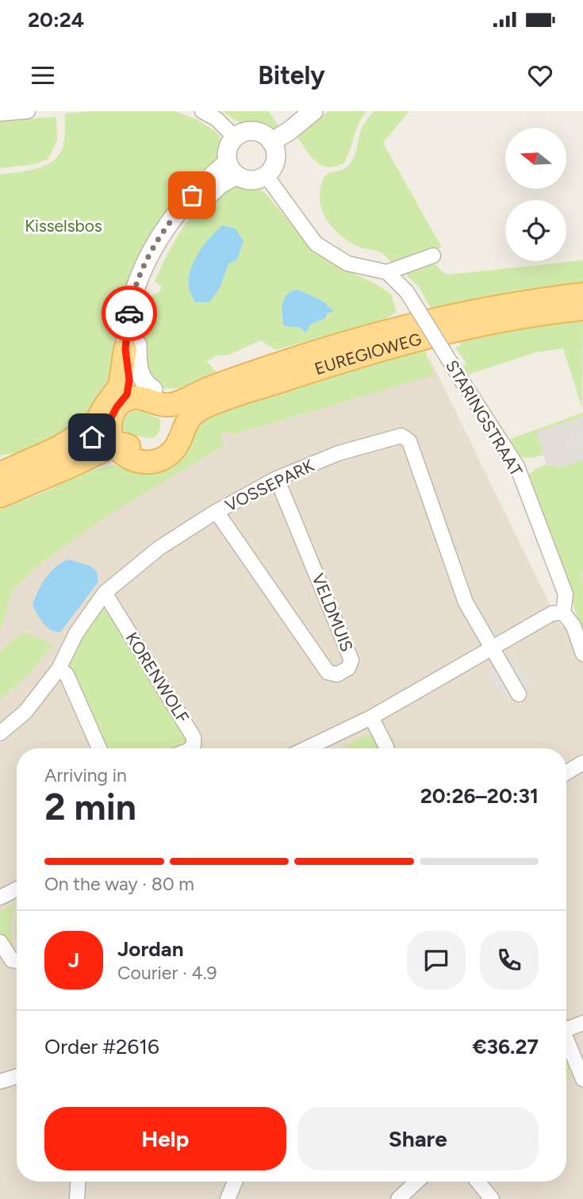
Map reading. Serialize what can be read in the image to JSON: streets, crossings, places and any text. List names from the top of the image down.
{
  "streets": {
    "main road": ["EUREGIOWEG"],
    "street": [
      "STARINGSTRAAT",
      "VOSSEPARK",
      "VELDMUIS",
      "KORENWOLF"
    ]
  },
  "crossings": [
    ["VOSSEPARK", "VELDMUIS"],
    ["VOSSEPARK", "KORENWOLF"]
  ],
  "parks": ["Kisselsbos"],
  "north": "left",
  "page": {
    "status": "20:24",
    "header": "Bitely",
    "heading": ["2 min", "Arriving in", "20:26–20:31"],
    "panel": [
      "Jordan",
      "Courier · 4.9",
      "Order #2616",
      "€36.27"
    ],
    "bar": "On the way · 80 m",
    "round": "J",
    "buttons": ["Help", "Share"]
  }
}
